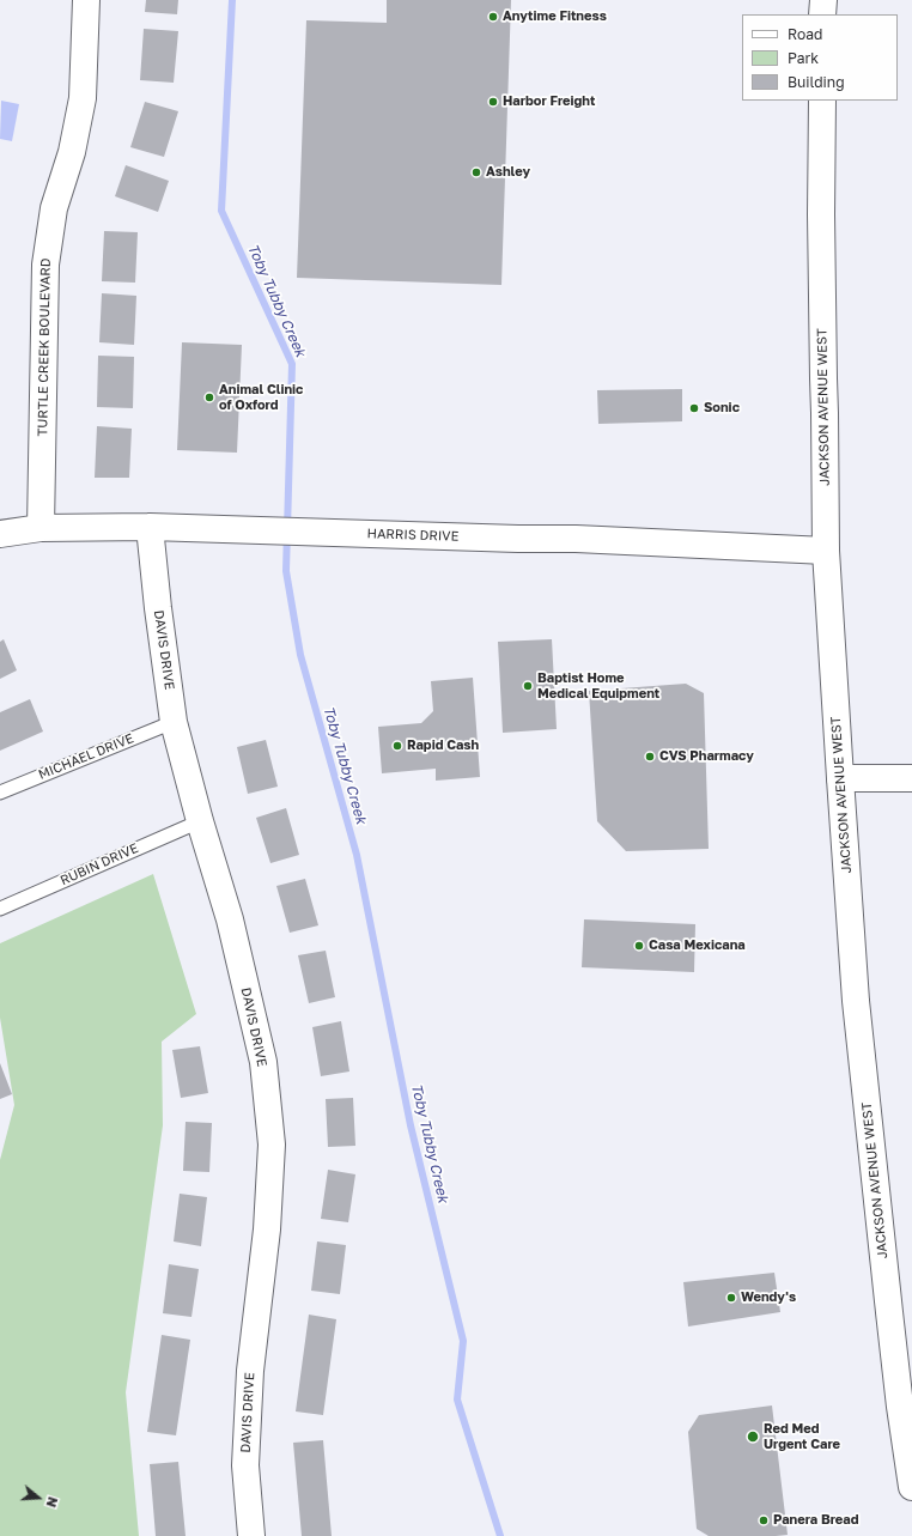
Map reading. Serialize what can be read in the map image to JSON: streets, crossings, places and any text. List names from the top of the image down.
{
  "streets": {
    "street": [
      "TURTLE CREEK BOULEVARD",
      "JACKSON AVENUE WEST",
      "HARRIS DRIVE",
      "DAVIS DRIVE"
    ],
    "lane": ["MICHAEL DRIVE", "RUBIN DRIVE"]
  },
  "crossings": [
    ["TURTLE CREEK BOULEVARD", "HARRIS DRIVE"],
    ["JACKSON AVENUE WEST", "HARRIS DRIVE"],
    ["HARRIS DRIVE", "DAVIS DRIVE"],
    ["DAVIS DRIVE", "MICHAEL DRIVE"],
    ["DAVIS DRIVE", "RUBIN DRIVE"]
  ],
  "water": ["Toby Tubby Creek"],
  "places": [
    "Anytime Fitness",
    "Harbor Freight",
    "Ashley",
    "Animal Clinic of Oxford",
    "Sonic",
    "Baptist Home Medical Equipment",
    "Rapid Cash",
    "CVS Pharmacy",
    "Casa Mexicana",
    "Wendy's",
    "Red Med Urgent Care",
    "Panera Bread"
  ],
  "legend": ["Road", "Park", "Building"],
  "north": "right"
}
